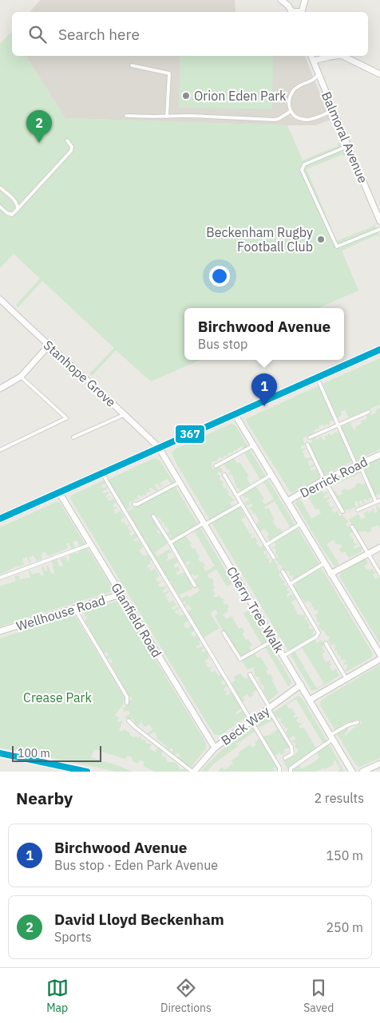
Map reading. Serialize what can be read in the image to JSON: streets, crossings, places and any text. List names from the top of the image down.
{
  "streets": {
    "street": [
      "Balmoral Avenue",
      "Stanhope Grove",
      "Derrick Road",
      "Cherry Tree Walk",
      "Wellhouse Road",
      "Glanfield Road",
      "Beck Way"
    ]
  },
  "crossings": [
    ["Stanhope Grove", "Cherry Tree Walk"],
    ["Cherry Tree Walk", "Beck Way"],
    ["Wellhouse Road", "Glanfield Road"],
    ["Glanfield Road", "Beck Way"]
  ],
  "parks": ["Crease Park"],
  "places": ["Orion Eden Park", "Beckenham Rugby Football Club"],
  "lines": ["transit line 367"],
  "scale_bar": "100 m",
  "page": {
    "search": "Search here",
    "pins": ["2", "1"],
    "popup": ["Birchwood Avenue", "Bus stop"],
    "scale": "100 m",
    "heading": ["Nearby", "2 results"],
    "list": [
      {
        "mark": "1",
        "name": "Birchwood Avenue",
        "note": "Bus stop · Eden Park Avenue",
        "value": "150 m"
      },
      {
        "mark": "2",
        "name": "David Lloyd Beckenham",
        "note": "Sports",
        "value": "250 m"
      }
    ],
    "nav": ["Map", "Directions", "Saved"]
  }
}
